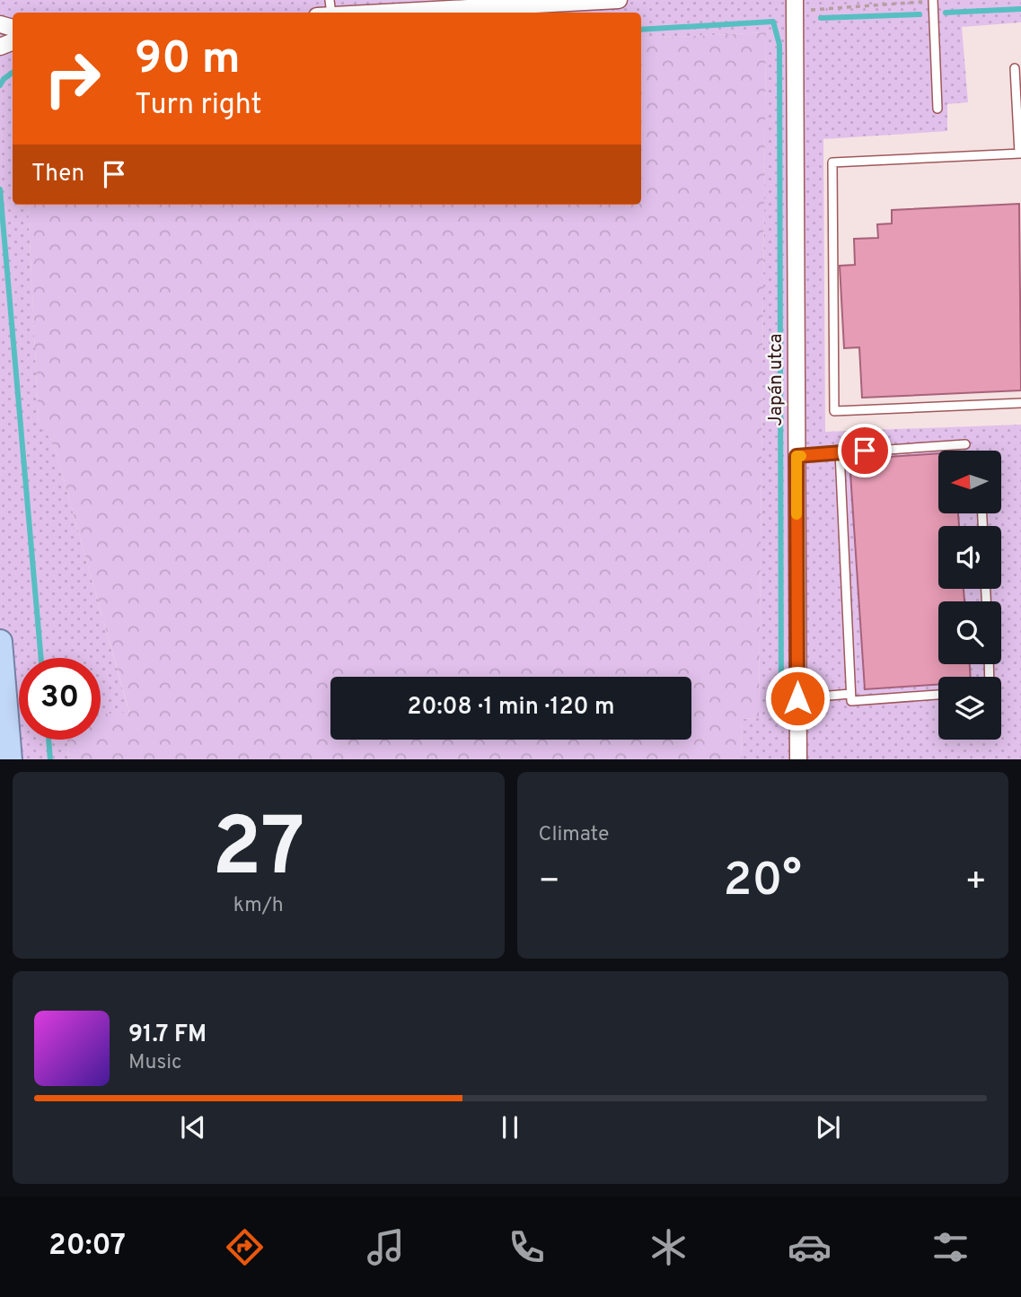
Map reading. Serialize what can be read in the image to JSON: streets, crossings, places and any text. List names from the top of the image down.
{
  "streets": {
    "street": ["Japán utca"]
  },
  "north": "left",
  "page": {
    "turn": ["90 m", "Turn right"],
    "then": "Then",
    "limit": "30",
    "trip": "20:08 · 1 min · 120 m",
    "tile": [
      ["27", "km/h"],
      "Climate"
    ],
    "heat": ["−", "20°", "+"],
    "song": ["91.7 FM", "Music"],
    "tabs": "20:07"
  }
}
